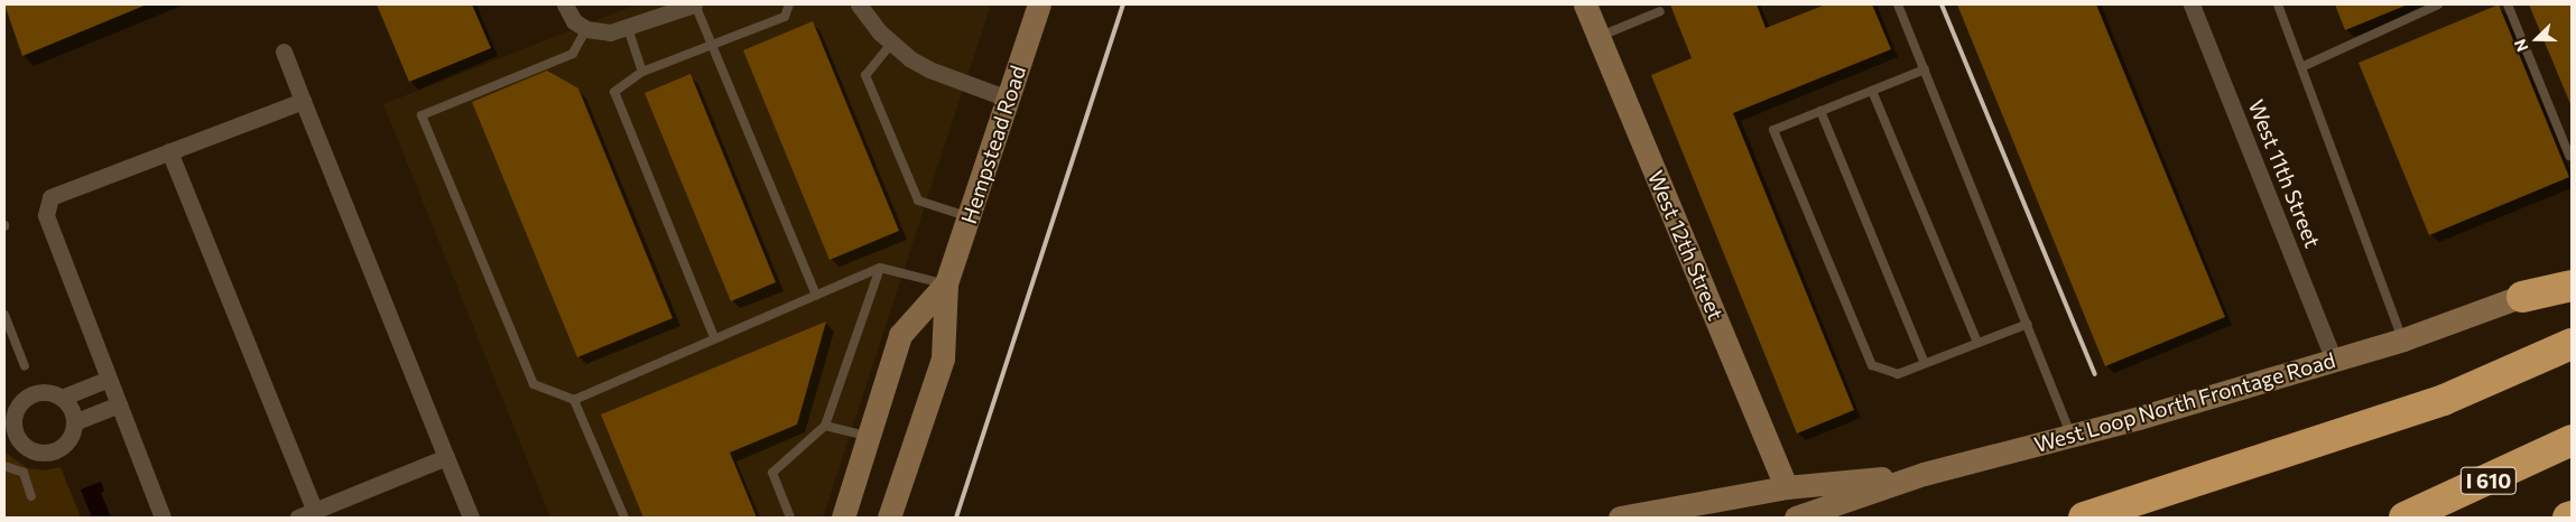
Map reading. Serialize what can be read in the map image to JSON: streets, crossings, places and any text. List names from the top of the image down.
{
  "streets": {
    "highway": ["I 610"],
    "main road": ["Hempstead Road", "West 12th Street", "West Loop North Frontage Road"],
    "street": ["West 11th Street"]
  },
  "crossings": [
    ["West 11th Street", "West Loop North Frontage Road"]
  ],
  "north": "left"
}
